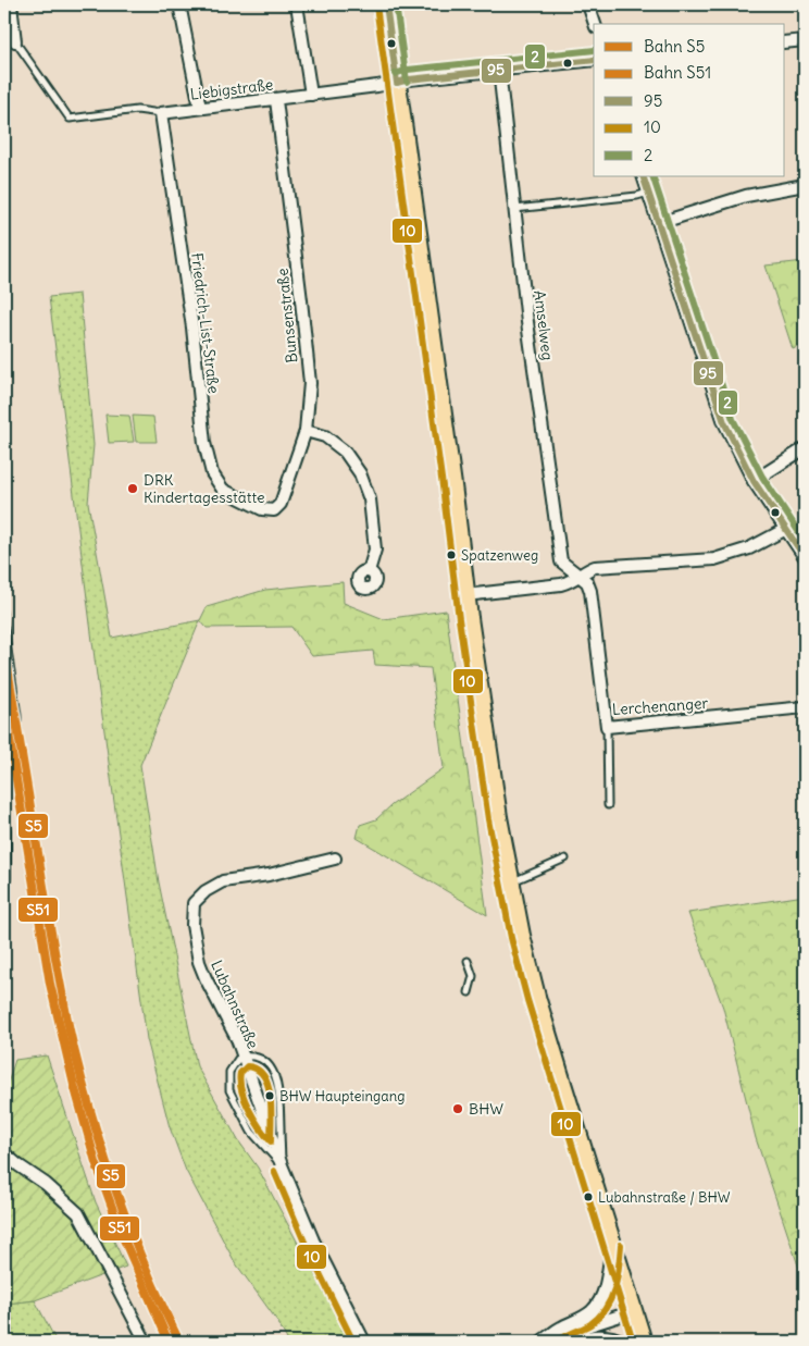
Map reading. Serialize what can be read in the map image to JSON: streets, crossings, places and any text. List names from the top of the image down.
{
  "streets": {
    "street": [
      "Liebigstraße",
      "Bunsenstraße",
      "Friedrich-List-Straße",
      "Amselweg",
      "Lerchenanger",
      "Lubahnstraße"
    ]
  },
  "crossings": [
    ["Liebigstraße", "Bunsenstraße"],
    ["Liebigstraße", "Friedrich-List-Straße"],
    ["Liebigstraße", "Amselweg"],
    ["Bunsenstraße", "Friedrich-List-Straße"],
    ["Amselweg", "Lerchenanger"]
  ],
  "places": [
    "DRK Kindertagesstätte",
    "Spatzenweg",
    "BHW Haupteingang",
    "BHW",
    "Lubahnstraße / BHW"
  ],
  "lines": [
    "transit line 95",
    "transit line 2",
    "transit line 10",
    "rail line S5",
    "rail line S51"
  ],
  "legend": [
    "Bahn S5",
    "Bahn S51",
    "95",
    "10",
    "2"
  ]
}
